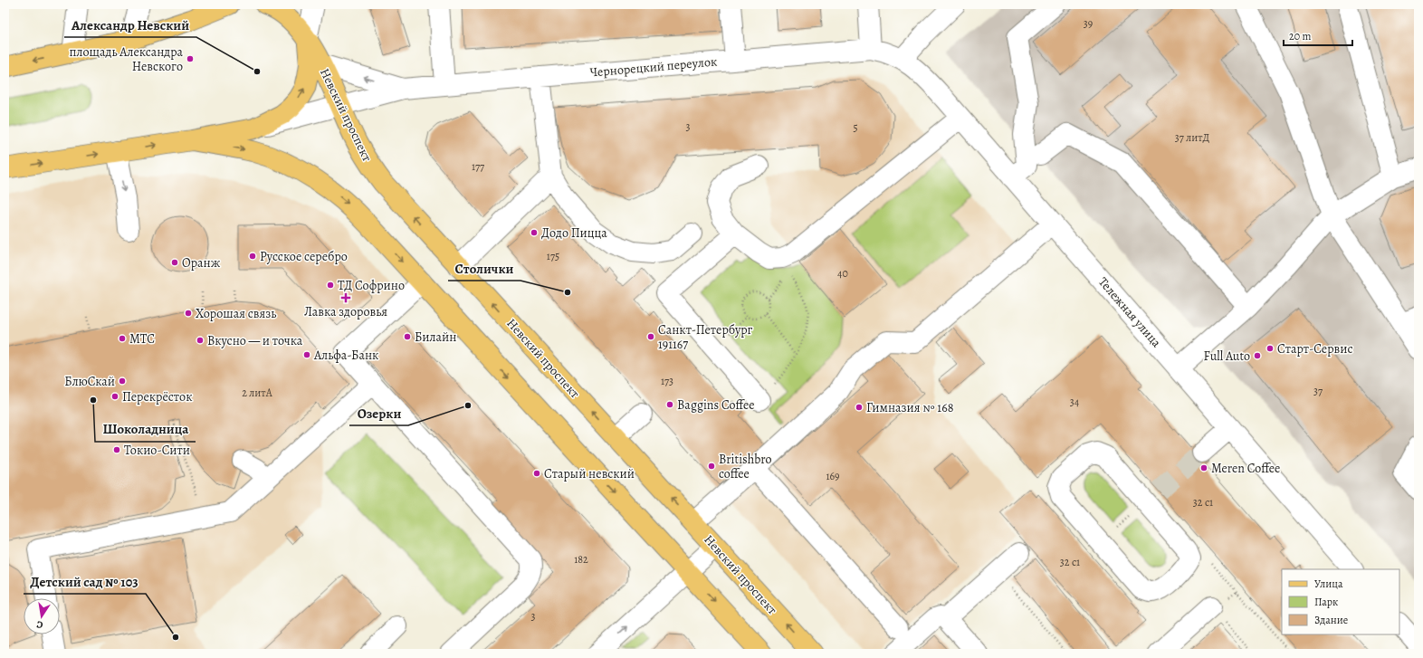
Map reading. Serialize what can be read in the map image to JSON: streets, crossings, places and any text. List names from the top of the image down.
{
  "streets": {
    "main road": ["Невский проспект"],
    "street": ["Чернорецкий переулок", "Тележная улица"]
  },
  "crossings": [
    ["Чернорецкий переулок", "Невский проспект"],
    ["Чернорецкий переулок", "Тележная улица"]
  ],
  "places": {
    "other": [
      "площадь Александра Невского",
      "Александр Невский",
      "Додо Пицца",
      "Русское серебро",
      "Оранж",
      "ТД Софрино",
      "Столички",
      "Хорошая связь",
      "Билайн",
      "Санкт-Петербург 191167",
      "МТС",
      "Вкусно — и точка",
      "Старт-Сервис",
      "Альфа-Банк",
      "Full Auto",
      "БлюСкай",
      "Перекрёсток",
      "Шоколадница",
      "Baggins Coffee",
      "Озерки",
      "Гимназия № 168",
      "Токио-Сити",
      "Britishbro coffee",
      "Meren Coffee",
      "Старый невский",
      "Детский сад № 103"
    ],
    "health": ["Лавка здоровья"]
  },
  "house_numbers": [
    "39",
    "3",
    "5",
    "37 литД",
    "177",
    "175",
    "40",
    "173",
    "37",
    "2 литА",
    "34",
    "169",
    "32 с1",
    "182",
    "32 с1",
    "3"
  ],
  "legend": ["Улица", "Парк", "Здание"],
  "scale_bar": "20 m",
  "north": "bottom"
}
